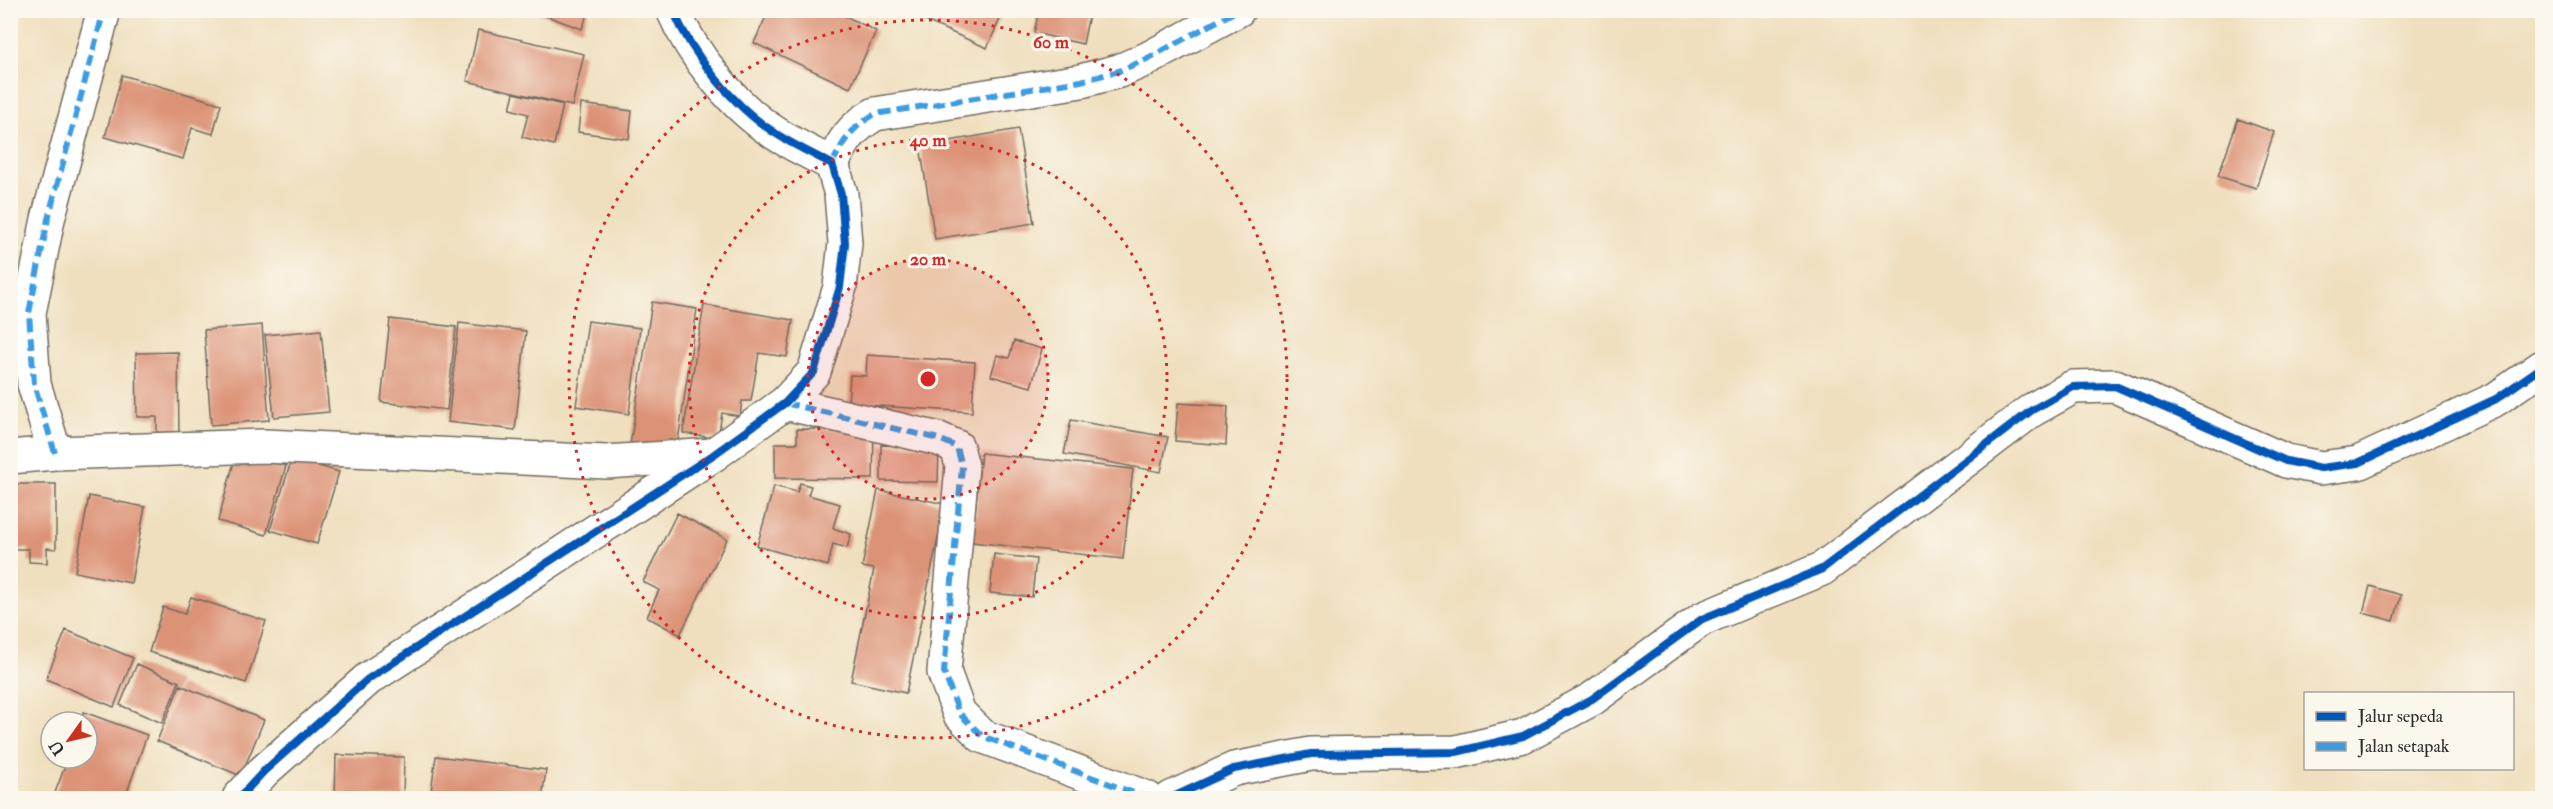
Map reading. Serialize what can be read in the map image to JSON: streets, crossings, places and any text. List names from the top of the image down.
{
  "legend": ["Jalur sepeda", "Jalan setapak"],
  "north": "bottom left",
  "rings": ["60 m", "40 m", "20 m"]
}
